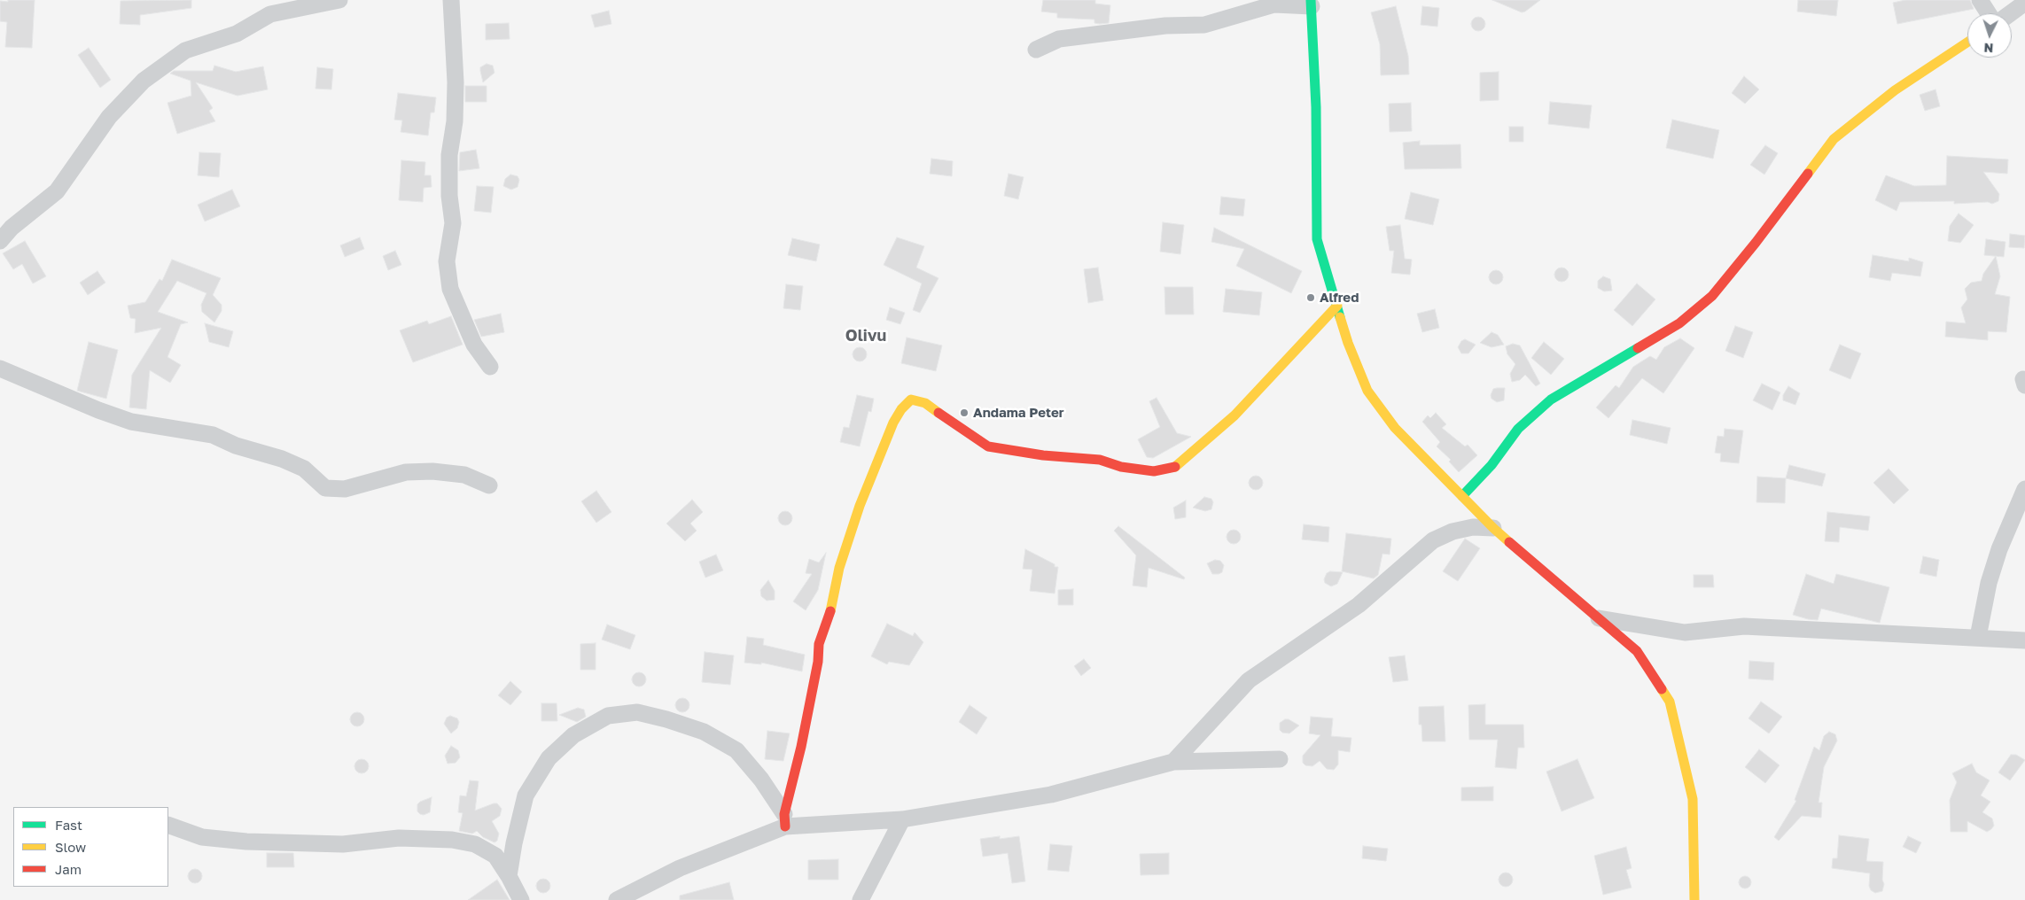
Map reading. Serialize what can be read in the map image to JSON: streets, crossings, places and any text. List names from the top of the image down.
{
  "districts": ["Olivu"],
  "places": ["Alfred", "Andama Peter"],
  "legend": ["Fast", "Slow", "Jam"],
  "north": "bottom"
}
